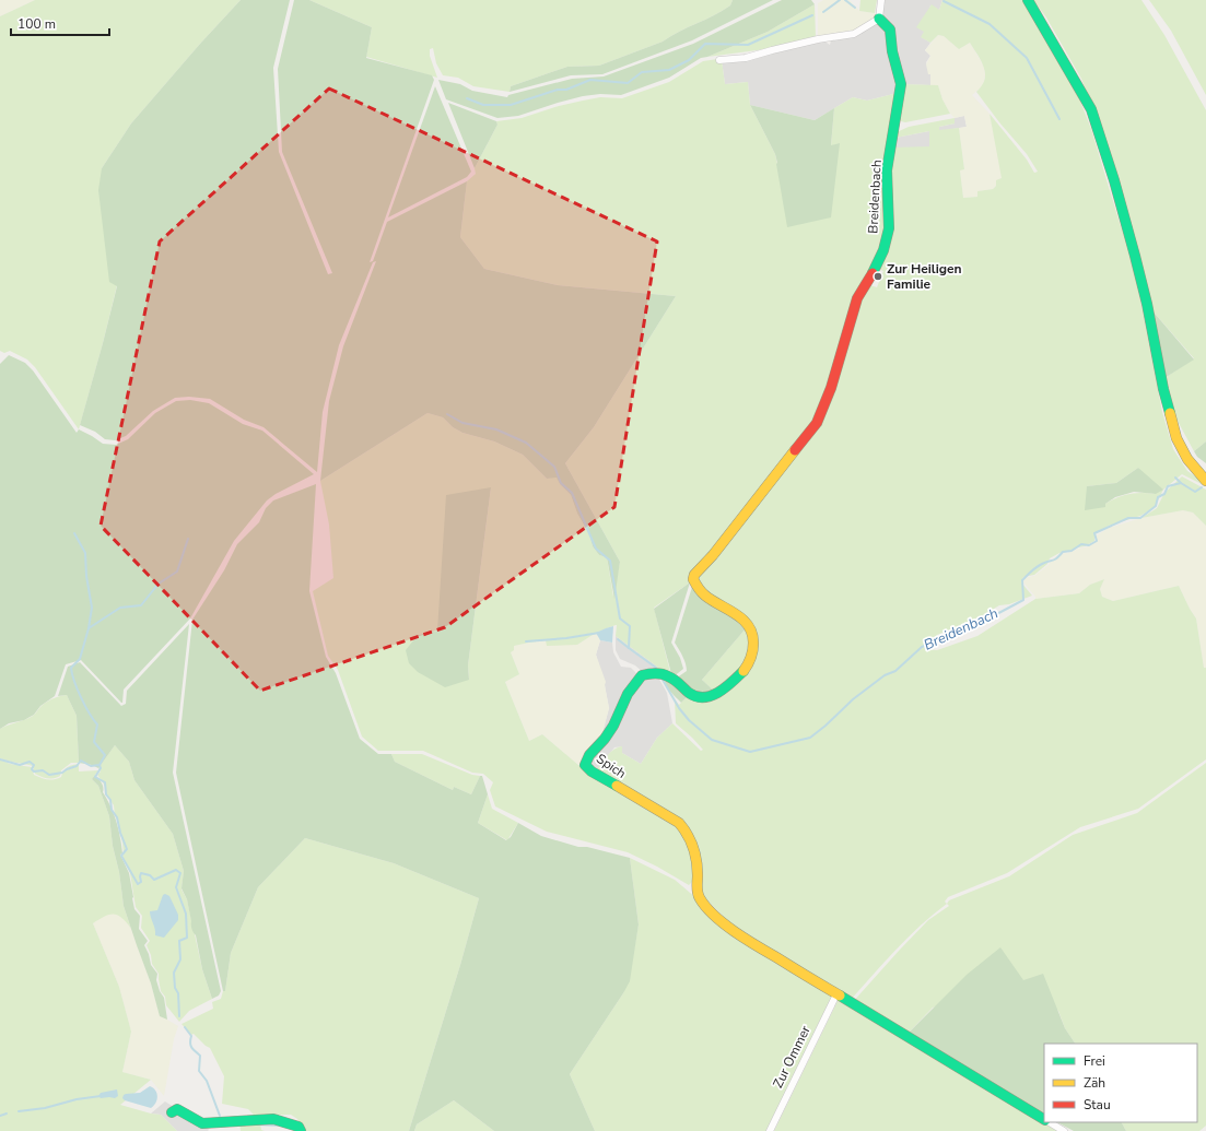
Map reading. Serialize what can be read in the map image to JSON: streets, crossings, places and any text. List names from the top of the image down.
{
  "streets": {
    "street": ["Breidenbach", "Spich", "Zur Ommer"]
  },
  "crossings": [
    ["Breidenbach", "Spich"],
    ["Spich", "Zur Ommer"]
  ],
  "water": ["Breidenbach"],
  "places": ["Zur Heiligen Familie"],
  "legend": ["Frei", "Zäh", "Stau"],
  "scale_bar": "100 m"
}
